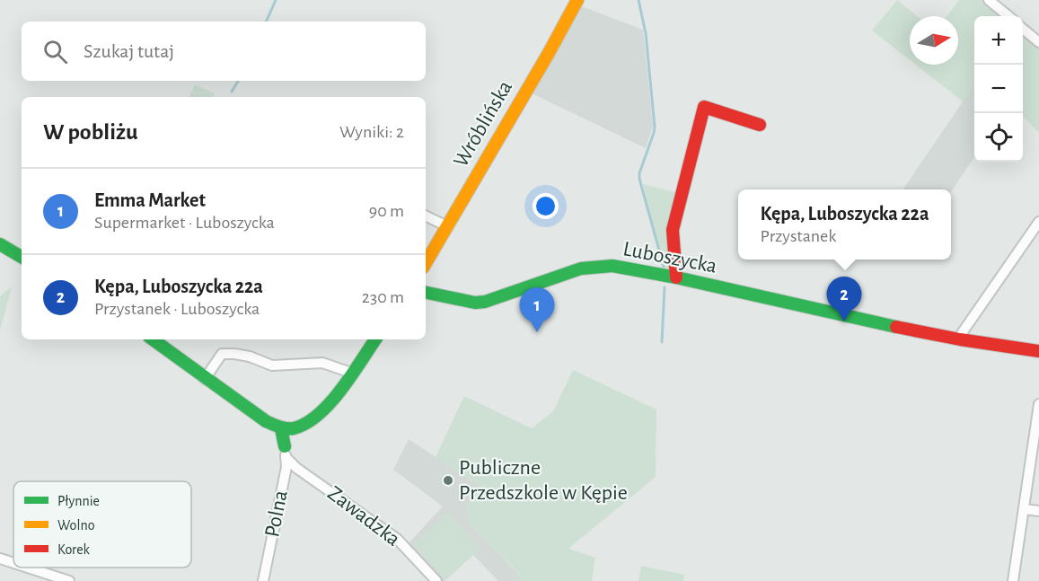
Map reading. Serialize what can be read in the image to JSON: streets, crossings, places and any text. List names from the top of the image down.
{
  "streets": {
    "street": [
      "Wróblińska",
      "Luboszycka",
      "Polna",
      "Zawadzka"
    ]
  },
  "crossings": [
    ["Polna", "Zawadzka"]
  ],
  "places": ["Publiczne Przedszkole w Kępie"],
  "legend": ["Płynnie", "Wolno", "Korek"],
  "north": "right",
  "page": {
    "map_buttons": ["+", "−"],
    "search": "Szukaj tutaj",
    "heading": ["W pobliżu", "Wyniki: 2"],
    "list": [
      {
        "mark": "1",
        "name": "Emma Market",
        "note": "Supermarket · Luboszycka",
        "value": "90 m"
      },
      {
        "mark": "2",
        "name": "Kępa, Luboszycka 22a",
        "note": "Przystanek · Luboszycka",
        "value": "230 m"
      }
    ],
    "popup": ["Kępa, Luboszycka 22a", "Przystanek"],
    "pins": ["2", "1"]
  }
}
